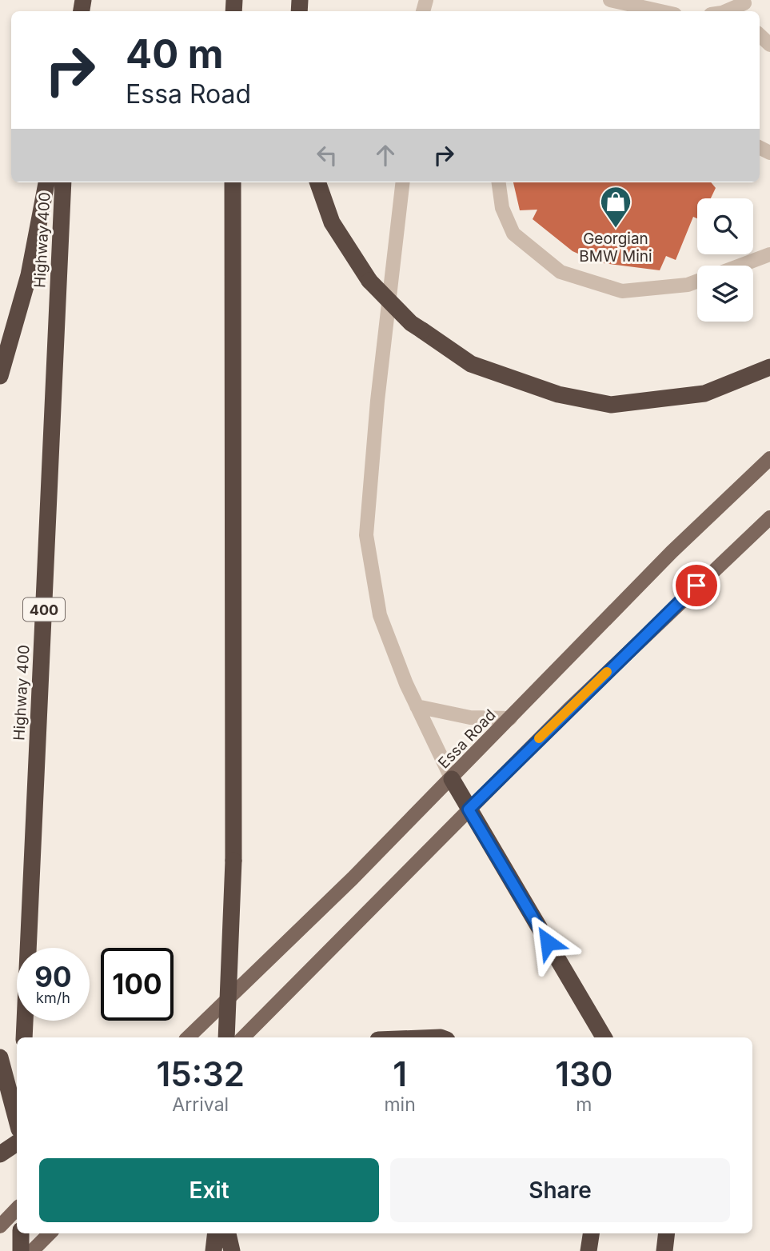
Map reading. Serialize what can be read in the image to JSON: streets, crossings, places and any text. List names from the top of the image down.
{
  "streets": {
    "highway": ["Highway 400", "400"],
    "main road": ["Essa Road"]
  },
  "places": {
    "shop": ["Georgian BMW Mini"]
  },
  "page": {
    "turn": ["40 m", "Essa Road"],
    "speed": "90 km/h",
    "limit": "100",
    "eta": [
      "15:32",
      "Arrival",
      "1",
      "min",
      "130",
      "m"
    ],
    "buttons": ["Exit", "Share"]
  }
}
